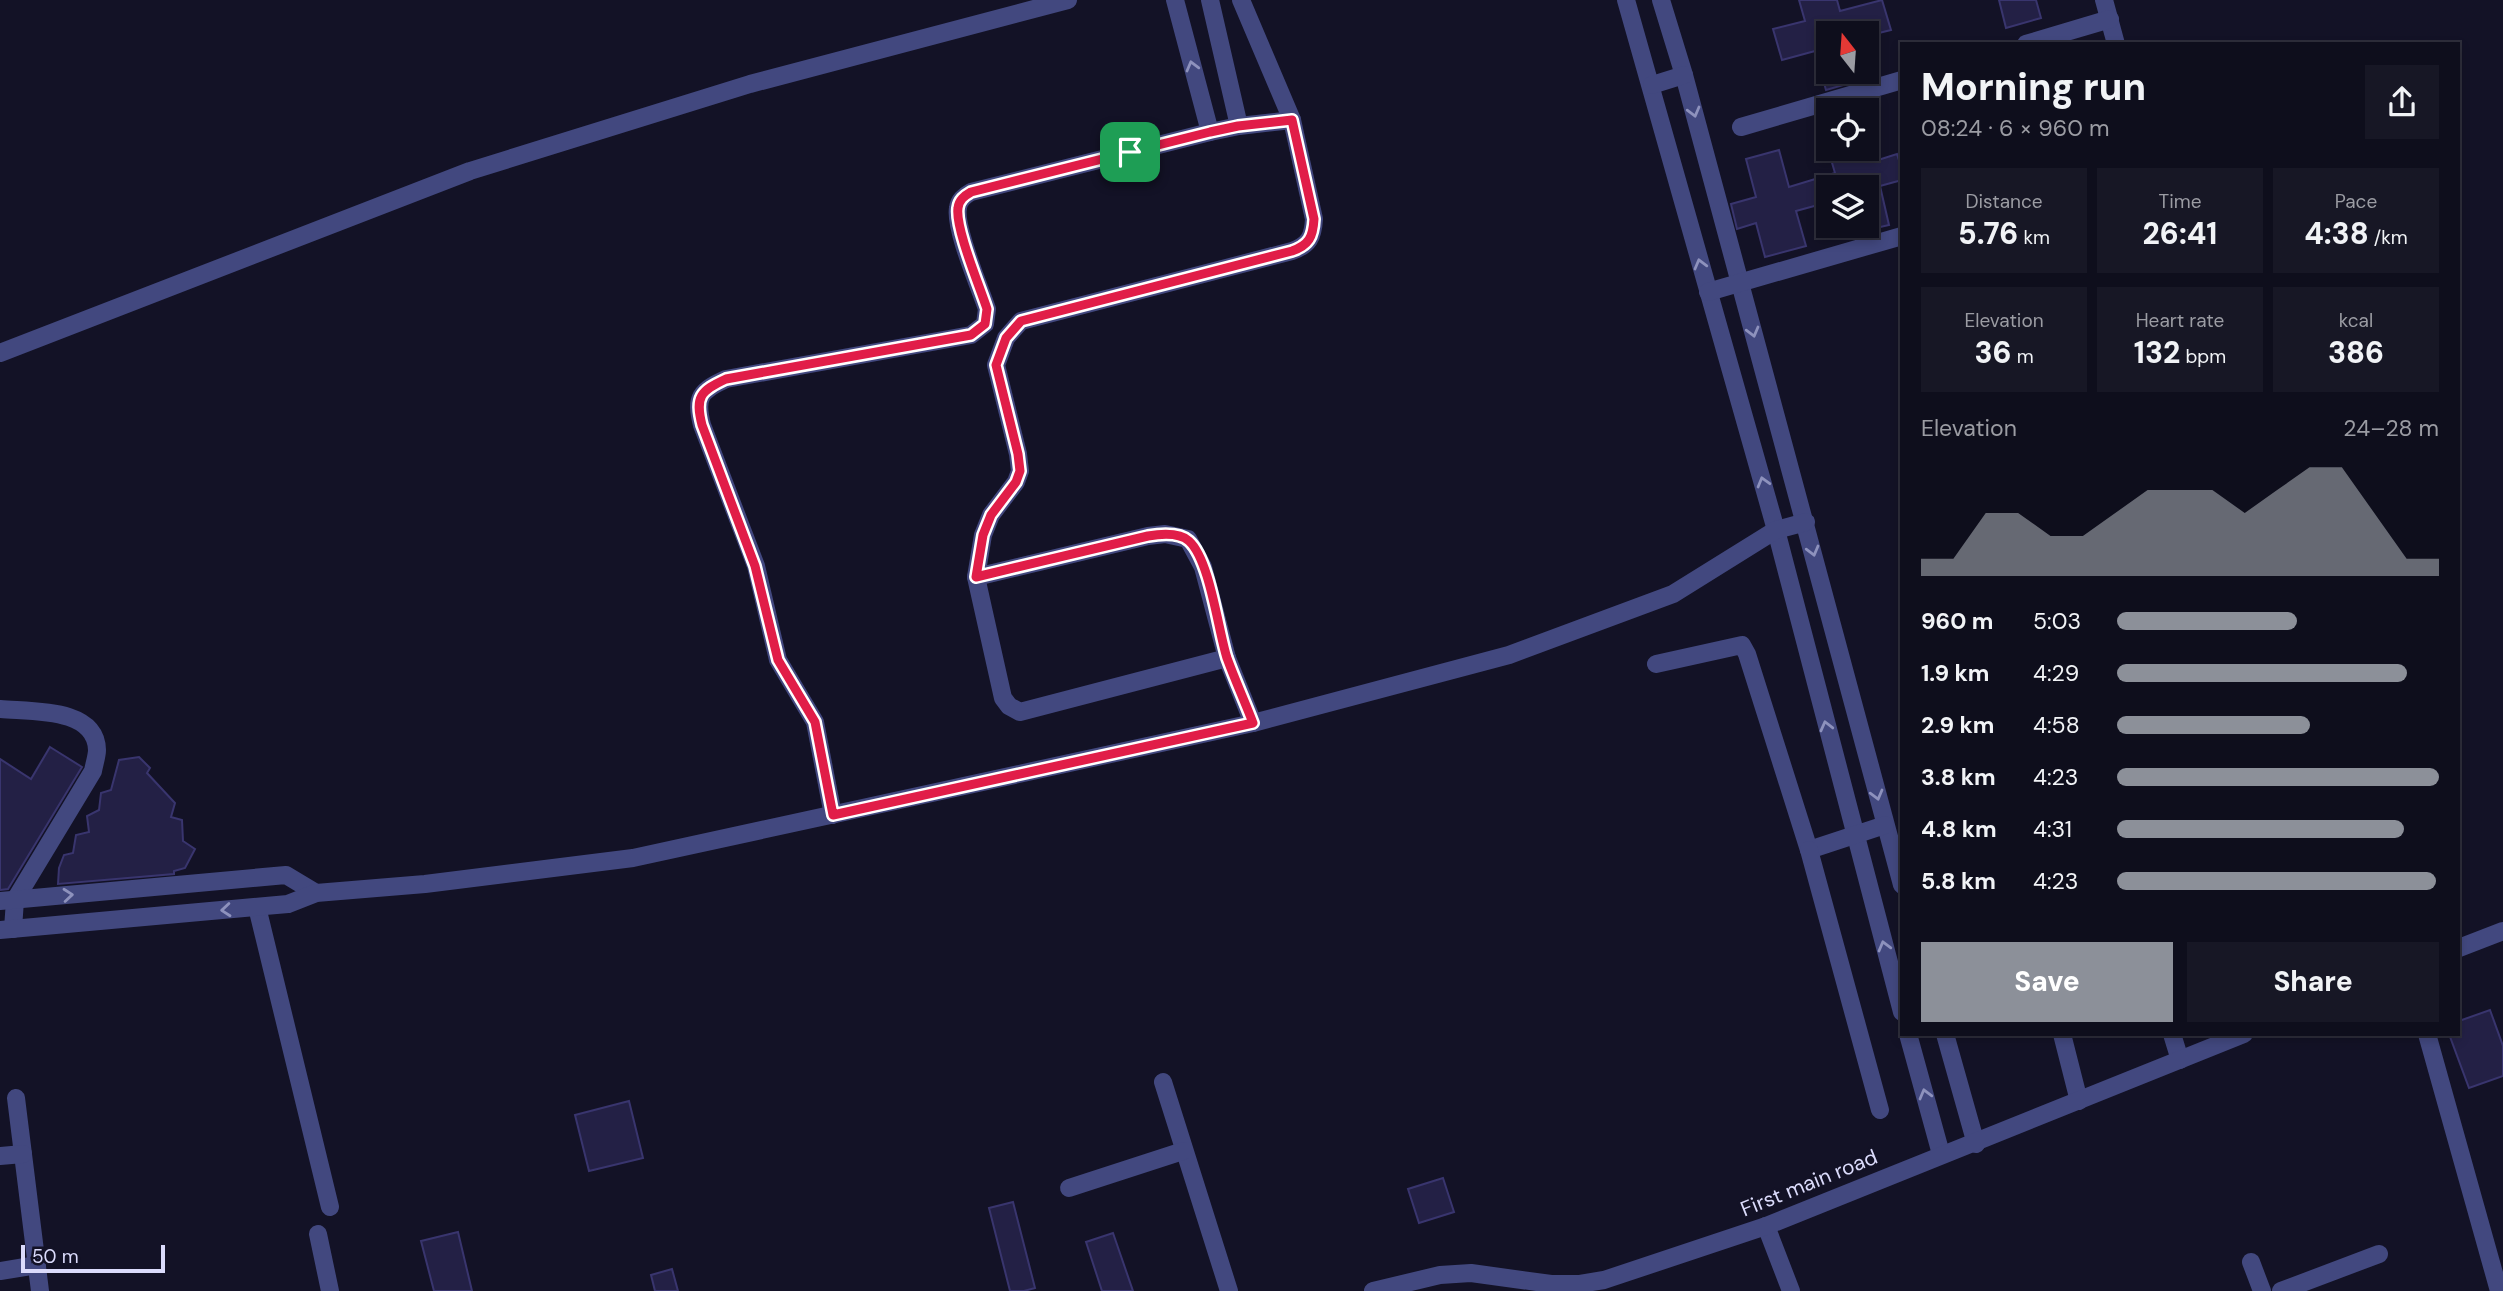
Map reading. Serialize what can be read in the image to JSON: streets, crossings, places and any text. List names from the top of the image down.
{
  "streets": {
    "street": ["First main road"]
  },
  "scale_bar": "50 m",
  "north": "top",
  "page": {
    "heading": ["Morning run", "08:24 · 6 × 960 m"],
    "stats": [
      ["Distance", "5.76 km"],
      ["Time", "26:41"],
      ["Pace", "4:38 /km"],
      ["Elevation", "36 m"],
      ["Heart rate", "132 bpm"],
      ["kcal", "386"]
    ],
    "chart": ["Elevation", "24–28 m"],
    "list": [
      {
        "name": "960 m",
        "note": "5:03"
      },
      {
        "name": "1.9 km",
        "note": "4:29"
      },
      {
        "name": "2.9 km",
        "note": "4:58"
      },
      {
        "name": "3.8 km",
        "note": "4:23"
      },
      {
        "name": "4.8 km",
        "note": "4:31"
      },
      {
        "name": "5.8 km",
        "note": "4:23"
      }
    ],
    "buttons": ["Save", "Share"],
    "scale": "50 m"
  }
}
